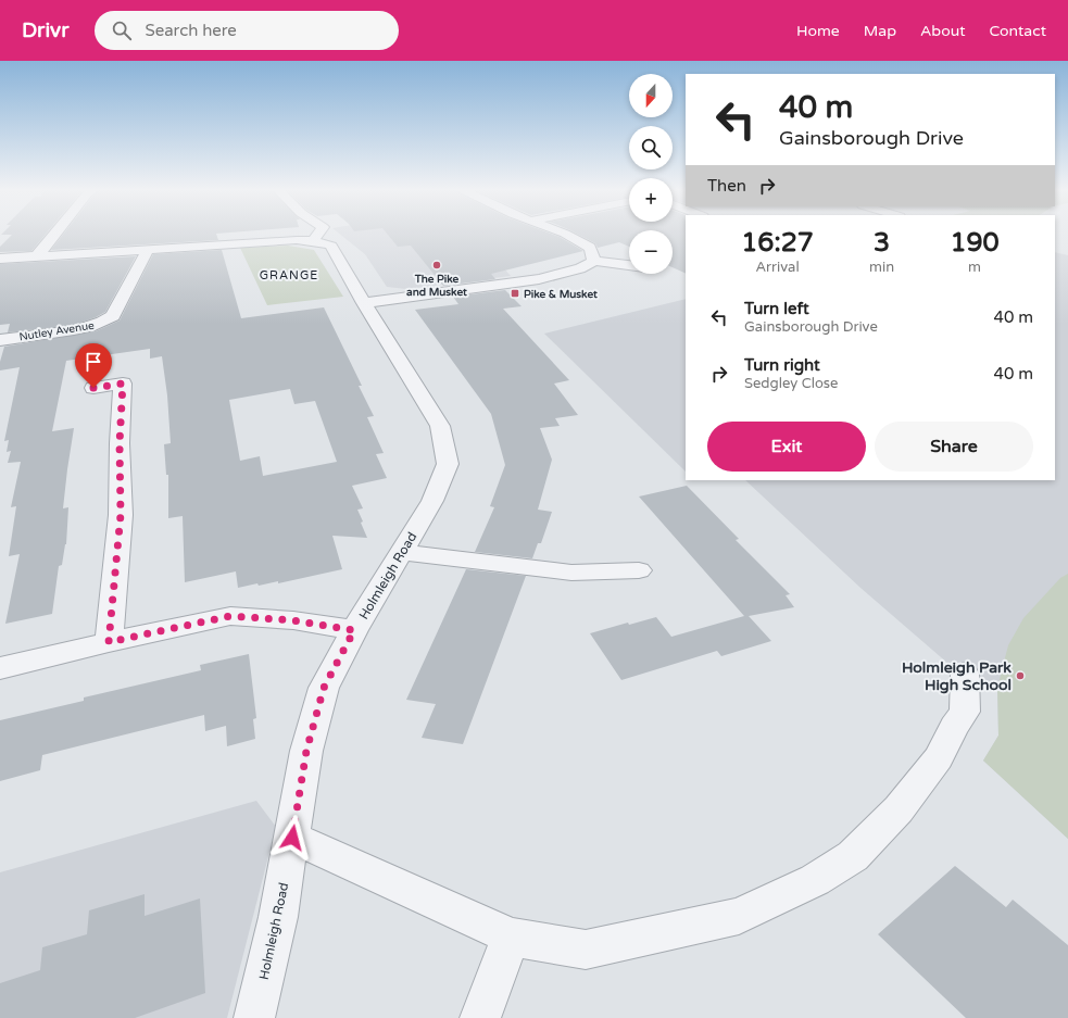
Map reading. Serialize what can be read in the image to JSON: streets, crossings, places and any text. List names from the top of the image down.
{
  "streets": {
    "street": ["Nutley Avenue", "Holmleigh Road"]
  },
  "crossings": [
    ["Nutley Avenue", "Holmleigh Road"]
  ],
  "districts": ["GRANGE"],
  "places": {
    "other": ["The Pike and Musket", "Holmleigh Park High School"],
    "transit": ["Pike & Musket"]
  },
  "north": "bottom",
  "page": {
    "header": "Drivr",
    "search": "Search here",
    "nav": [
      "Home",
      "Map",
      "About",
      "Contact"
    ],
    "map_buttons": ["+", "−"],
    "turn": ["40 m", "Gainsborough Drive"],
    "then": "Then",
    "eta": [
      "16:27",
      "Arrival",
      "3",
      "min",
      "190",
      "m"
    ],
    "list": [
      {
        "name": "Turn left",
        "note": "Gainsborough Drive",
        "value": "40 m"
      },
      {
        "name": "Turn right",
        "note": "Sedgley Close",
        "value": "40 m"
      }
    ],
    "buttons": ["Exit", "Share"]
  }
}
